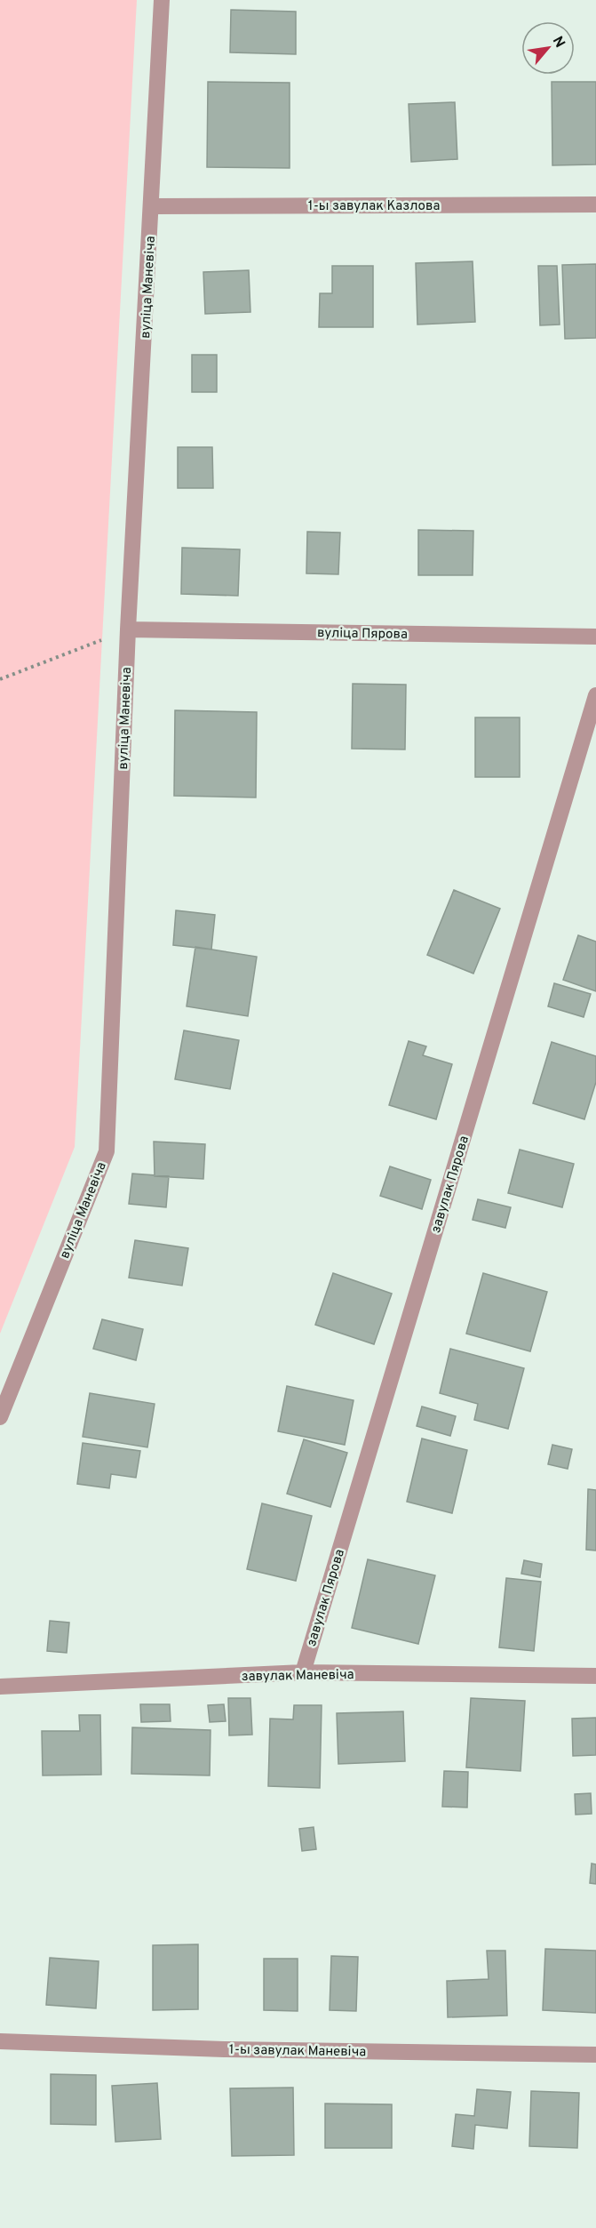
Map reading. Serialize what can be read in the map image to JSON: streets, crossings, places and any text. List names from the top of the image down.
{
  "streets": {
    "street": [
      "1-ы завулак Казлова",
      "вуліца Маневіча",
      "вуліца Пярова",
      "завулак Пярова",
      "завулак Маневіча",
      "1-ы завулак Маневіча"
    ]
  },
  "crossings": [
    ["1-ы завулак Казлова", "вуліца Маневіча"],
    ["вуліца Маневіча", "вуліца Пярова"],
    ["завулак Пярова", "завулак Маневіча"]
  ],
  "north": "top right"
}
